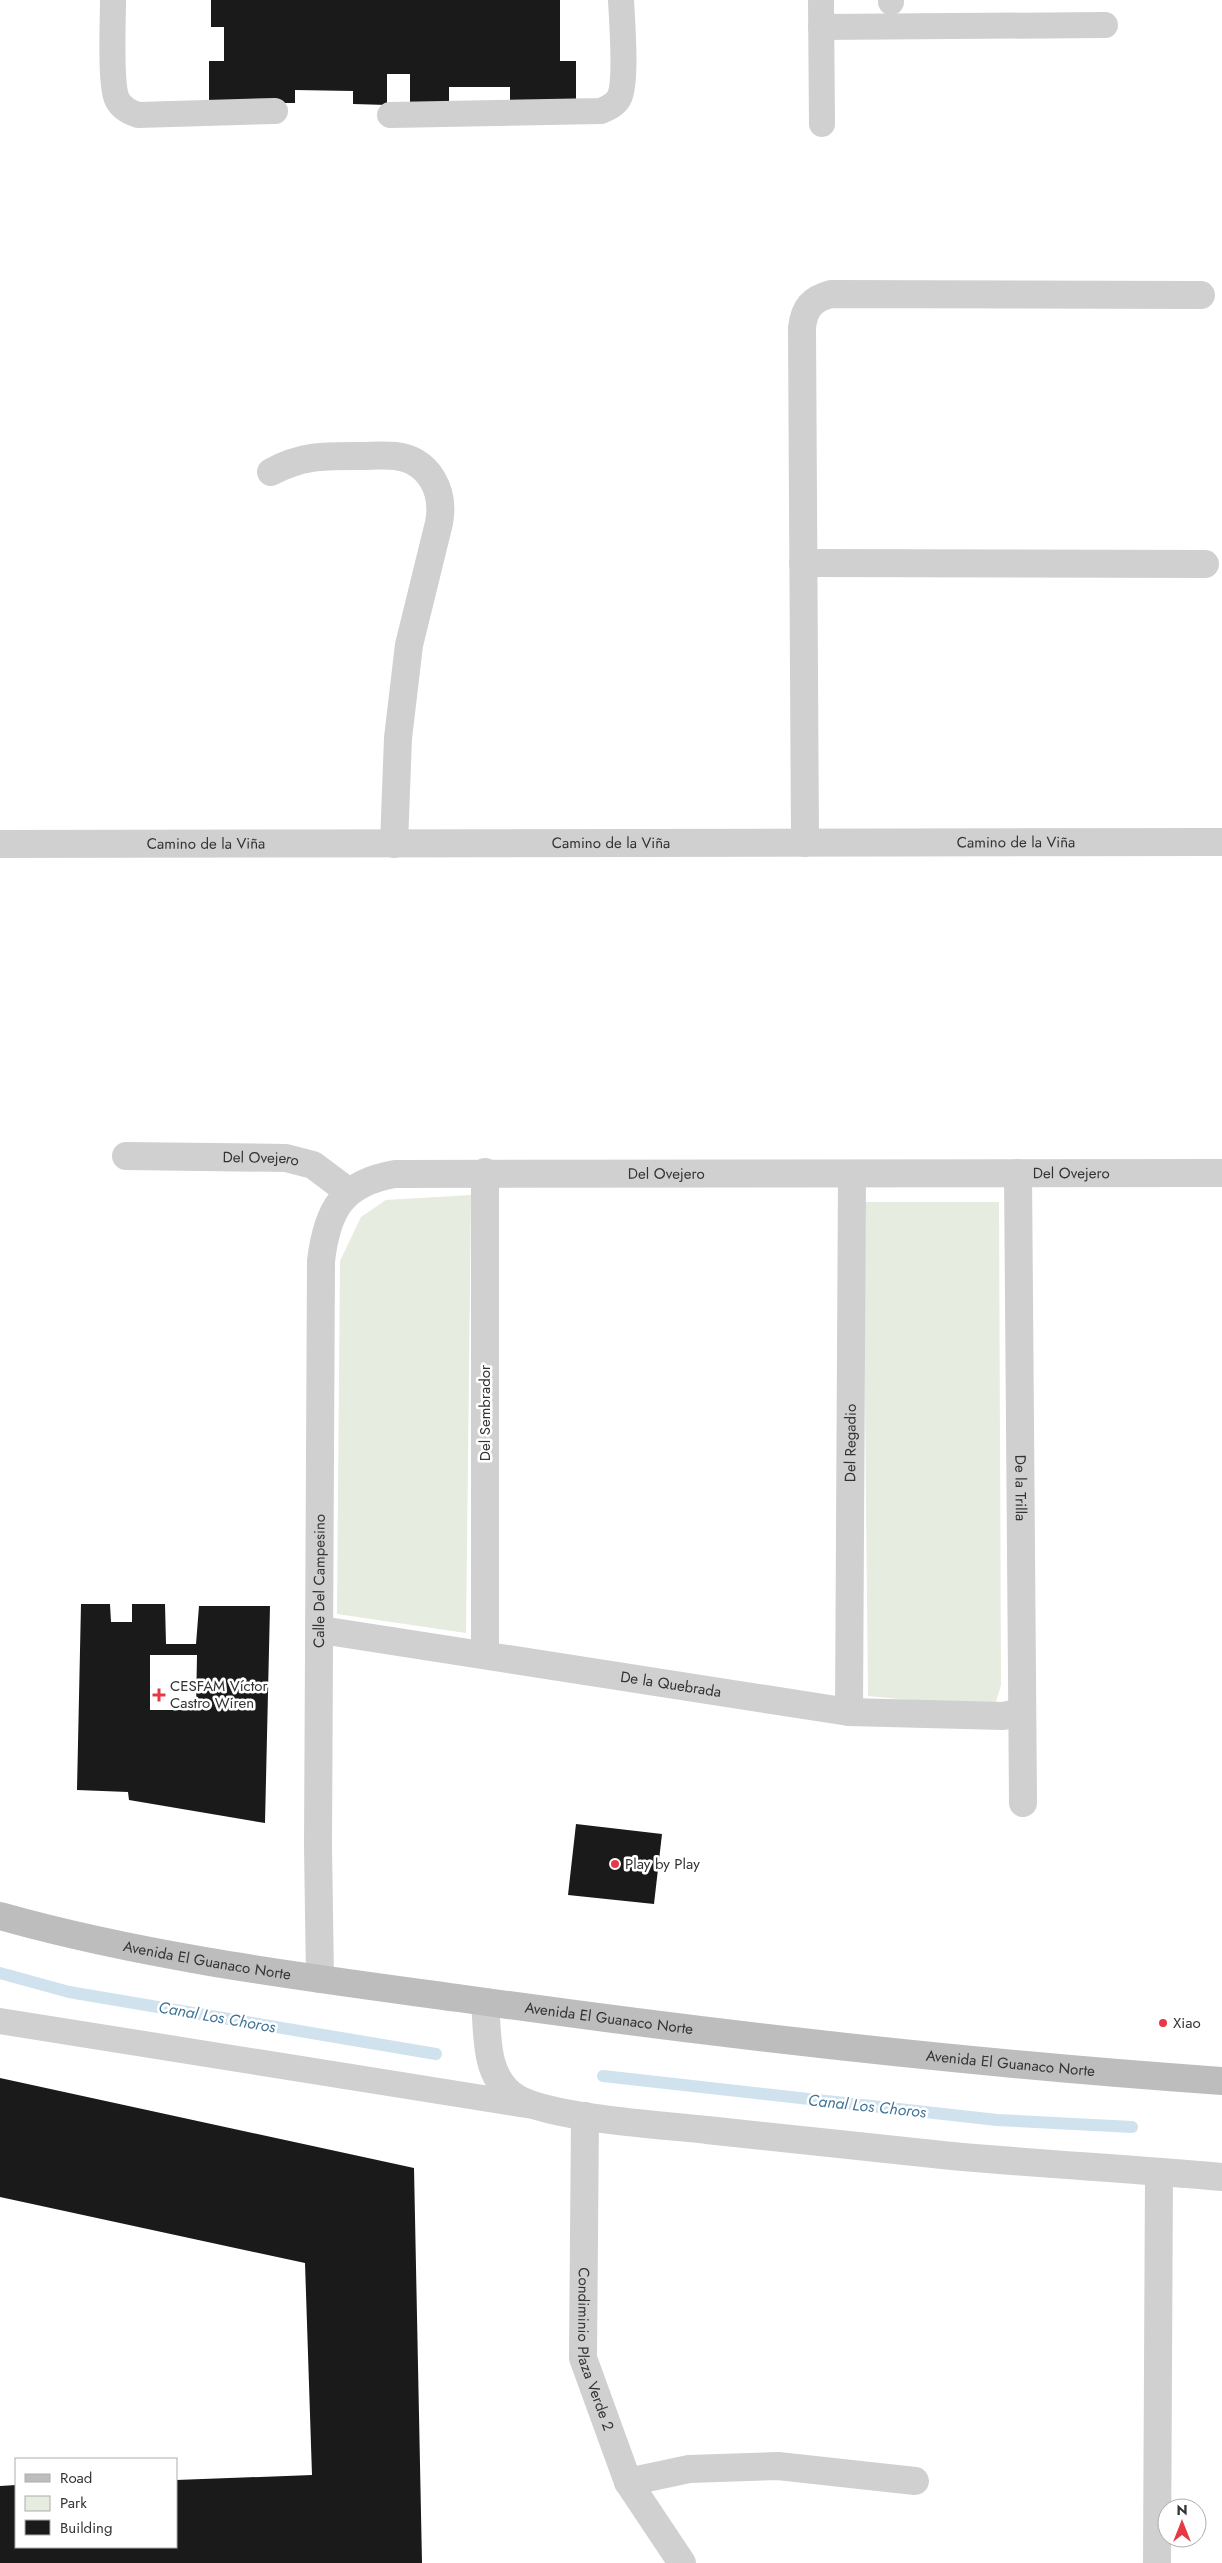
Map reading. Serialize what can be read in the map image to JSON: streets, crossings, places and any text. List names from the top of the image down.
{
  "streets": {
    "street": [
      "Camino de la Viña",
      "Del Ovejero",
      "Del Sembrador",
      "Del Regadio",
      "De la Trilla",
      "Calle Del Campesino",
      "De la Quebrada",
      "Avenida El Guanaco Norte",
      "Condiminio Plaza Verde 2"
    ]
  },
  "crossings": [
    ["Del Ovejero", "Del Sembrador"],
    ["Del Ovejero", "Del Regadio"],
    ["Del Ovejero", "De la Trilla"],
    ["Del Ovejero", "Calle Del Campesino"],
    ["Del Sembrador", "De la Quebrada"],
    ["Del Regadio", "De la Quebrada"],
    ["De la Trilla", "De la Quebrada"],
    ["Calle Del Campesino", "De la Quebrada"],
    ["Calle Del Campesino", "Avenida El Guanaco Norte"]
  ],
  "water": ["Canal Los Choros"],
  "places": {
    "health": ["CESFAM Víctor Castro Wiren"],
    "other": ["Play by Play", "Xiao"]
  },
  "legend": ["Road", "Park", "Building"],
  "north": "top"
}
